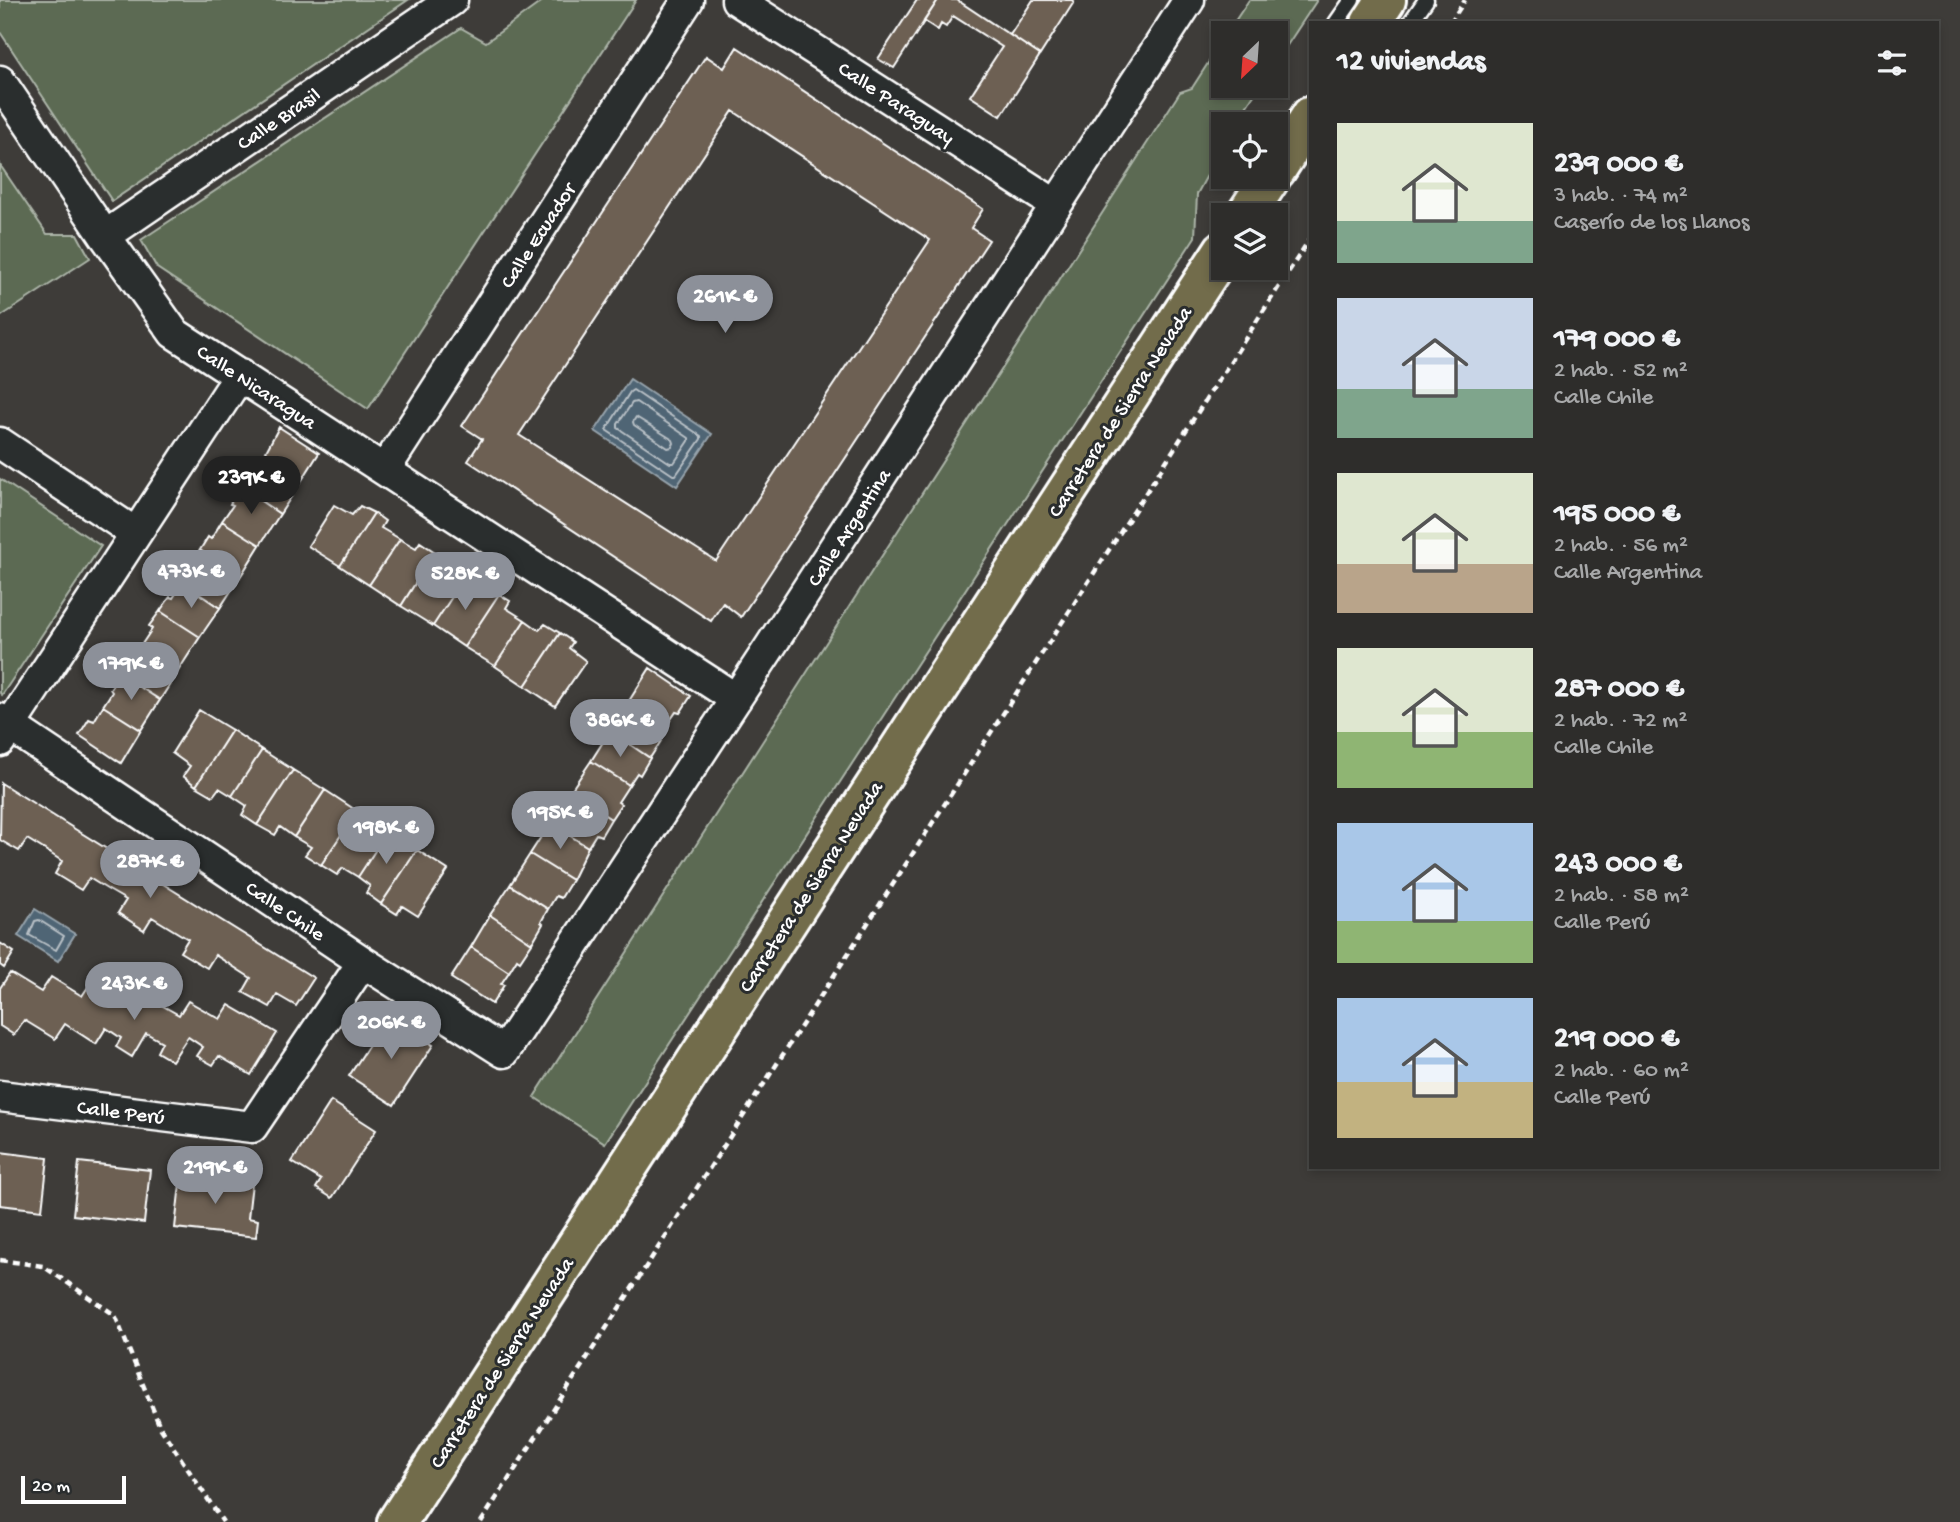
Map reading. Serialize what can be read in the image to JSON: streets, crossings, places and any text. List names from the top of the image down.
{
  "streets": {
    "main road": ["Carretera de Sierra Nevada"],
    "street": [
      "Calle Paraguay",
      "Calle Brasil",
      "Calle Ecuador",
      "Calle Nicaragua",
      "Calle Argentina",
      "Calle Chile",
      "Calle Perú"
    ]
  },
  "crossings": [
    ["Calle Paraguay", "Calle Argentina"],
    ["Calle Brasil", "Calle Nicaragua"],
    ["Calle Ecuador", "Calle Nicaragua"],
    ["Calle Nicaragua", "Calle Argentina"],
    ["Calle Argentina", "Calle Chile"],
    ["Calle Chile", "Calle Perú"]
  ],
  "scale_bar": "20 m",
  "north": "bottom left",
  "page": {
    "heading": "12 viviendas",
    "list": [
      {
        "name": "239 000 €",
        "note": "3 hab. · 74 m² · Caserío de los Llanos"
      },
      {
        "name": "179 000 €",
        "note": "2 hab. · 52 m² · Calle Chile"
      },
      {
        "name": "195 000 €",
        "note": "2 hab. · 56 m² · Calle Argentina"
      },
      {
        "name": "287 000 €",
        "note": "2 hab. · 72 m² · Calle Chile"
      },
      {
        "name": "243 000 €",
        "note": "2 hab. · 58 m² · Calle Perú"
      },
      {
        "name": "219 000 €",
        "note": "2 hab. · 60 m² · Calle Perú"
      }
    ],
    "price": [
      "261K €",
      "239K €",
      "473K €",
      "528K €",
      "179K €",
      "386K €",
      "195K €",
      "198K €",
      "287K €",
      "243K €",
      "206K €",
      "219K €"
    ],
    "scale": "20 m"
  }
}
